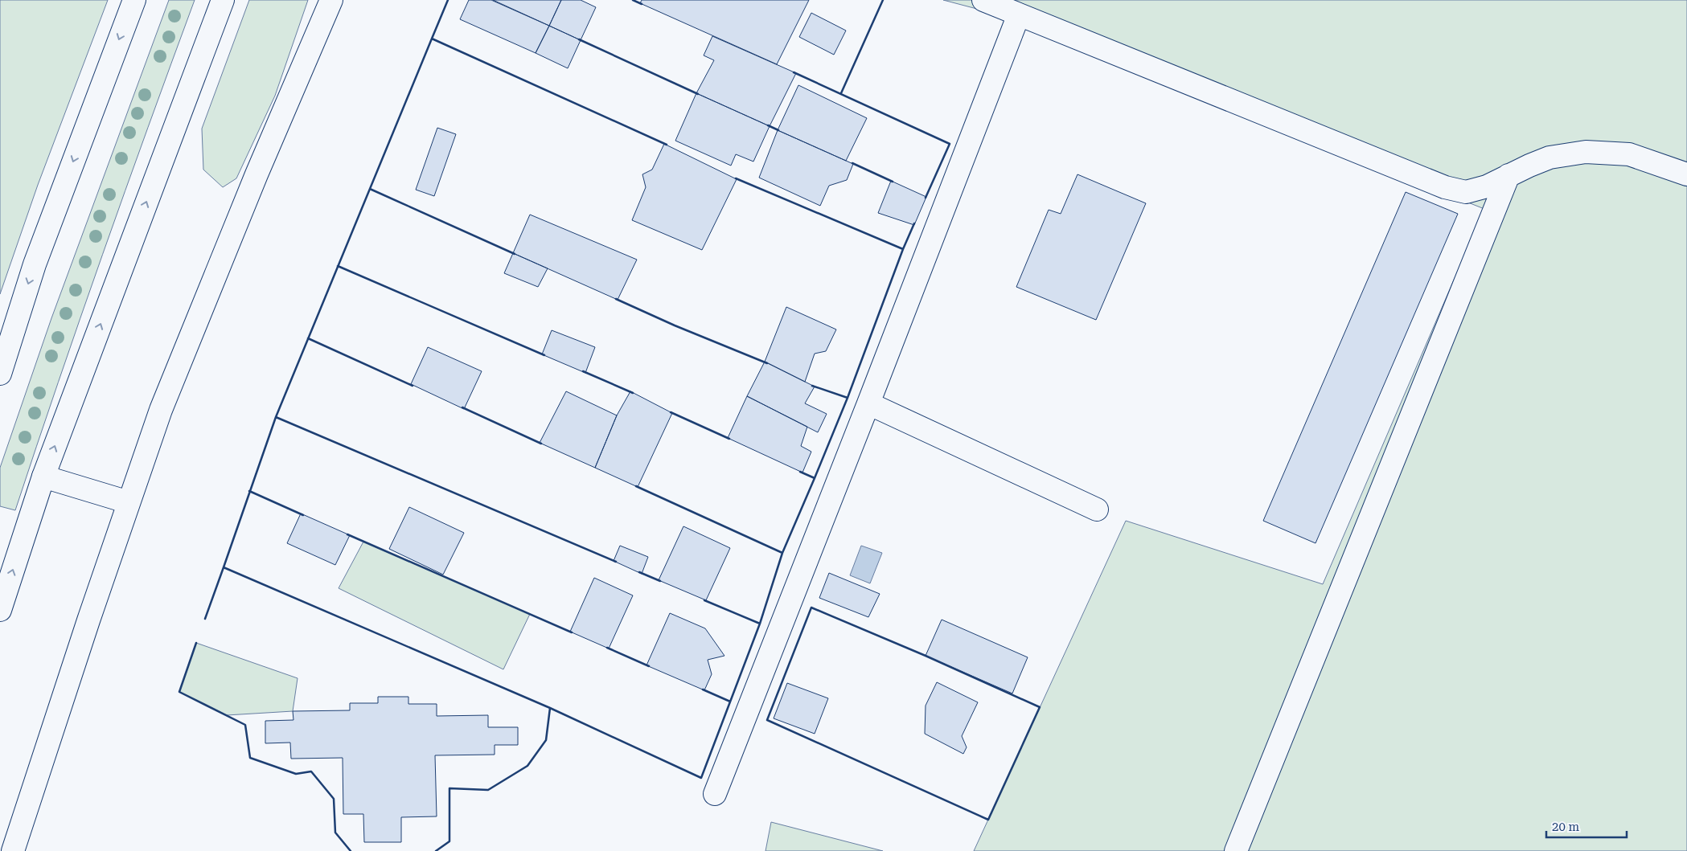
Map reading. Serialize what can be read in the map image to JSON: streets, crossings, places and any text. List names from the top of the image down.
{
  "scale_bar": "20 m"
}
